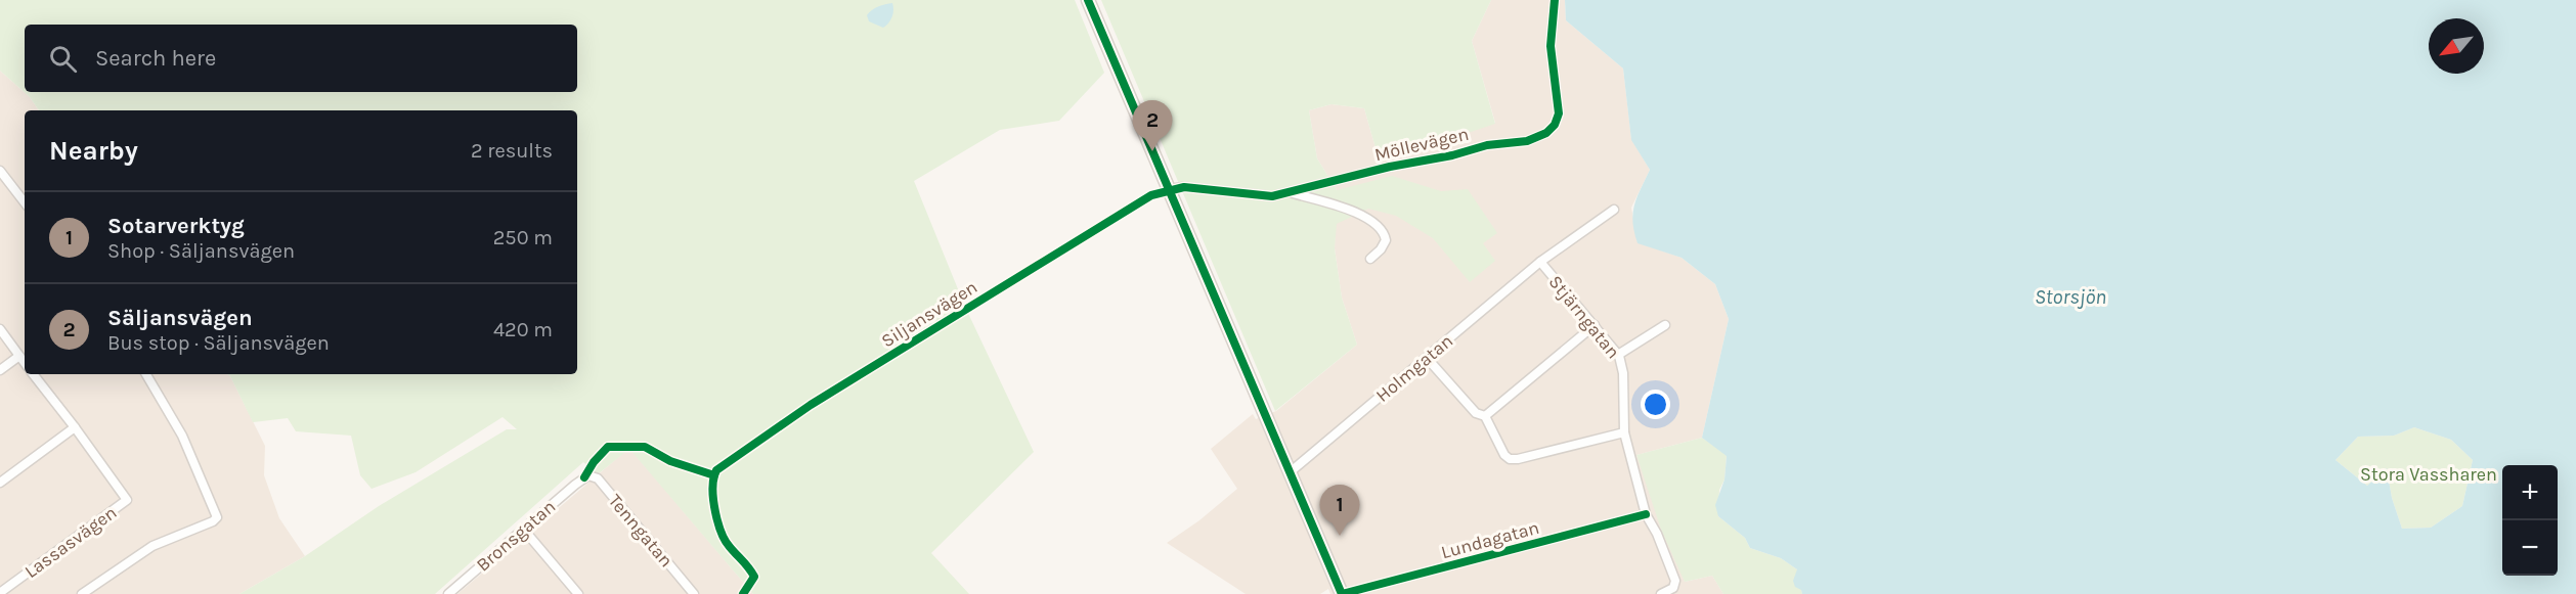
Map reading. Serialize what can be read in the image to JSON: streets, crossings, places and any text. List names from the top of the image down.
{
  "streets": {
    "street": [
      "Möllevägen",
      "Stjärngatan",
      "Holmgatan",
      "Tenngatan",
      "Bronsgatan",
      "Lundagatan",
      "Lassasvägen"
    ],
    "cycle path": ["Siljansvägen"]
  },
  "crossings": [
    ["Stjärngatan", "Holmgatan"],
    ["Stjärngatan", "Lundagatan"],
    ["Tenngatan", "Bronsgatan"]
  ],
  "water": ["Storsjön"],
  "parks": ["Stora Vassharen"],
  "north": "bottom left",
  "page": {
    "search": "Search here",
    "pins": ["2", "1"],
    "heading": ["Nearby", "2 results"],
    "list": [
      {
        "mark": "1",
        "name": "Sotarverktyg",
        "note": "Shop · Säljansvägen",
        "value": "250 m"
      },
      {
        "mark": "2",
        "name": "Säljansvägen",
        "note": "Bus stop · Säljansvägen",
        "value": "420 m"
      }
    ],
    "map_buttons": ["+", "−"]
  }
}
